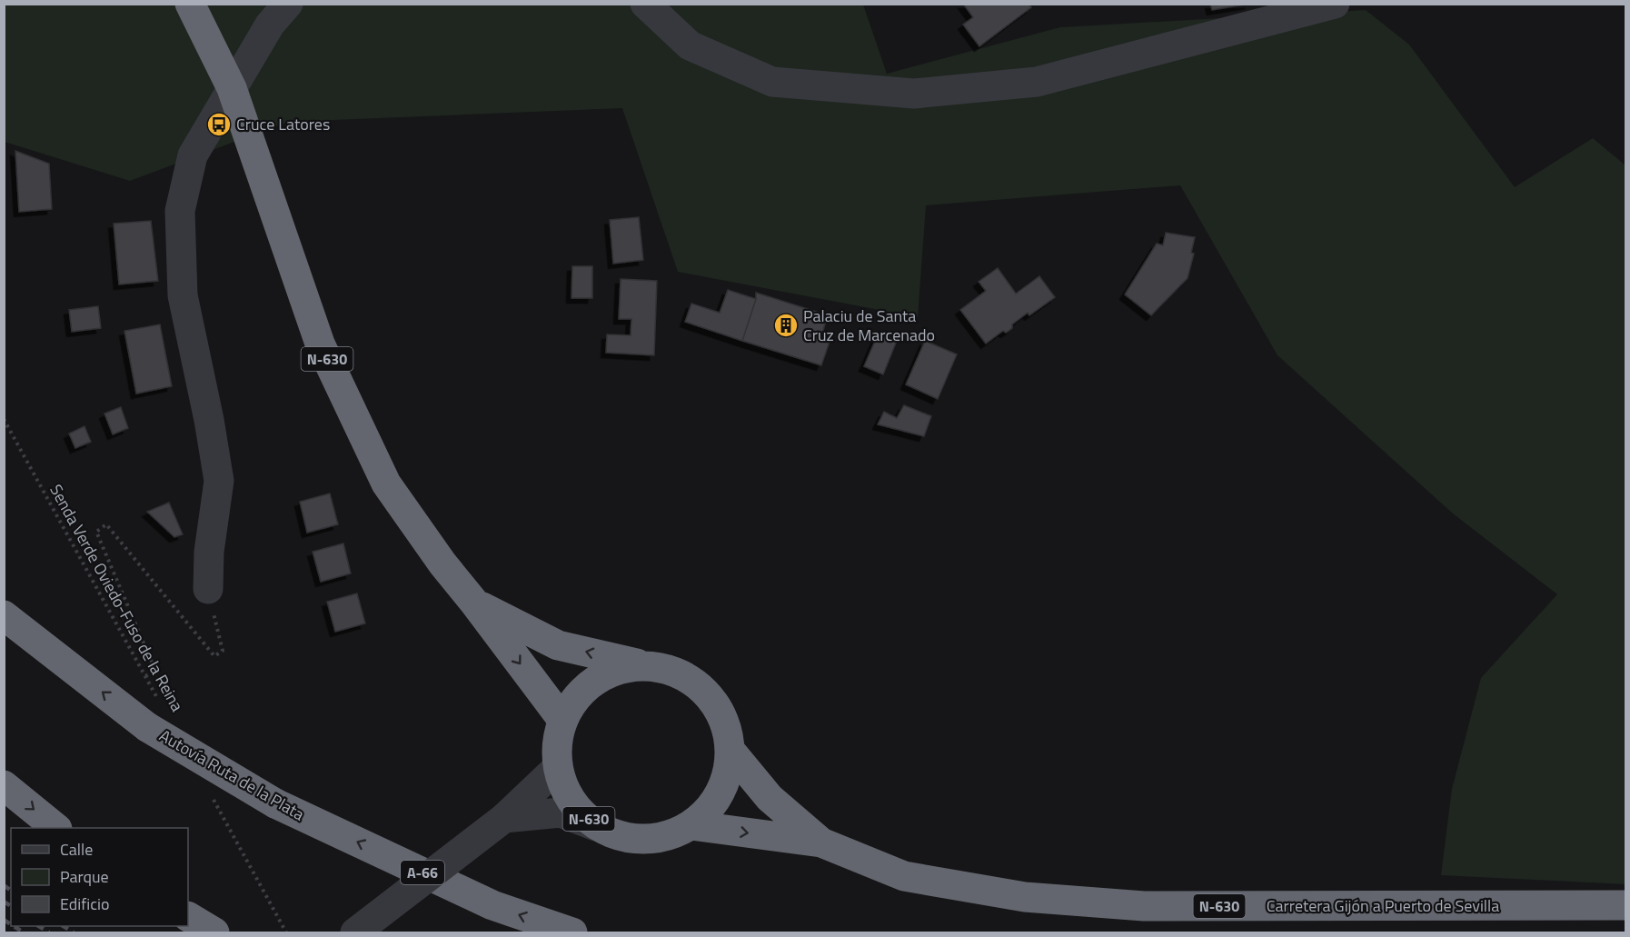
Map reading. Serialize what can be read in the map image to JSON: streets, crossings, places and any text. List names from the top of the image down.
{
  "streets": {
    "highway": [
      "N-630",
      "Autovía Ruta de la Plata",
      "A-66",
      "Carretera Gijón a Puerto de Sevilla"
    ],
    "path": ["Senda Verde Oviedo-Fuso de la Reina"]
  },
  "crossings": [
    ["N-630", "Carretera Gijón a Puerto de Sevilla"],
    ["Senda Verde Oviedo-Fuso de la Reina", "Autovía Ruta de la Plata"]
  ],
  "places": {
    "bus stop": ["Cruce Latores"],
    "building": ["Palaciu de Santa Cruz de Marcenado"]
  },
  "legend": ["Calle", "Parque", "Edificio"]
}
